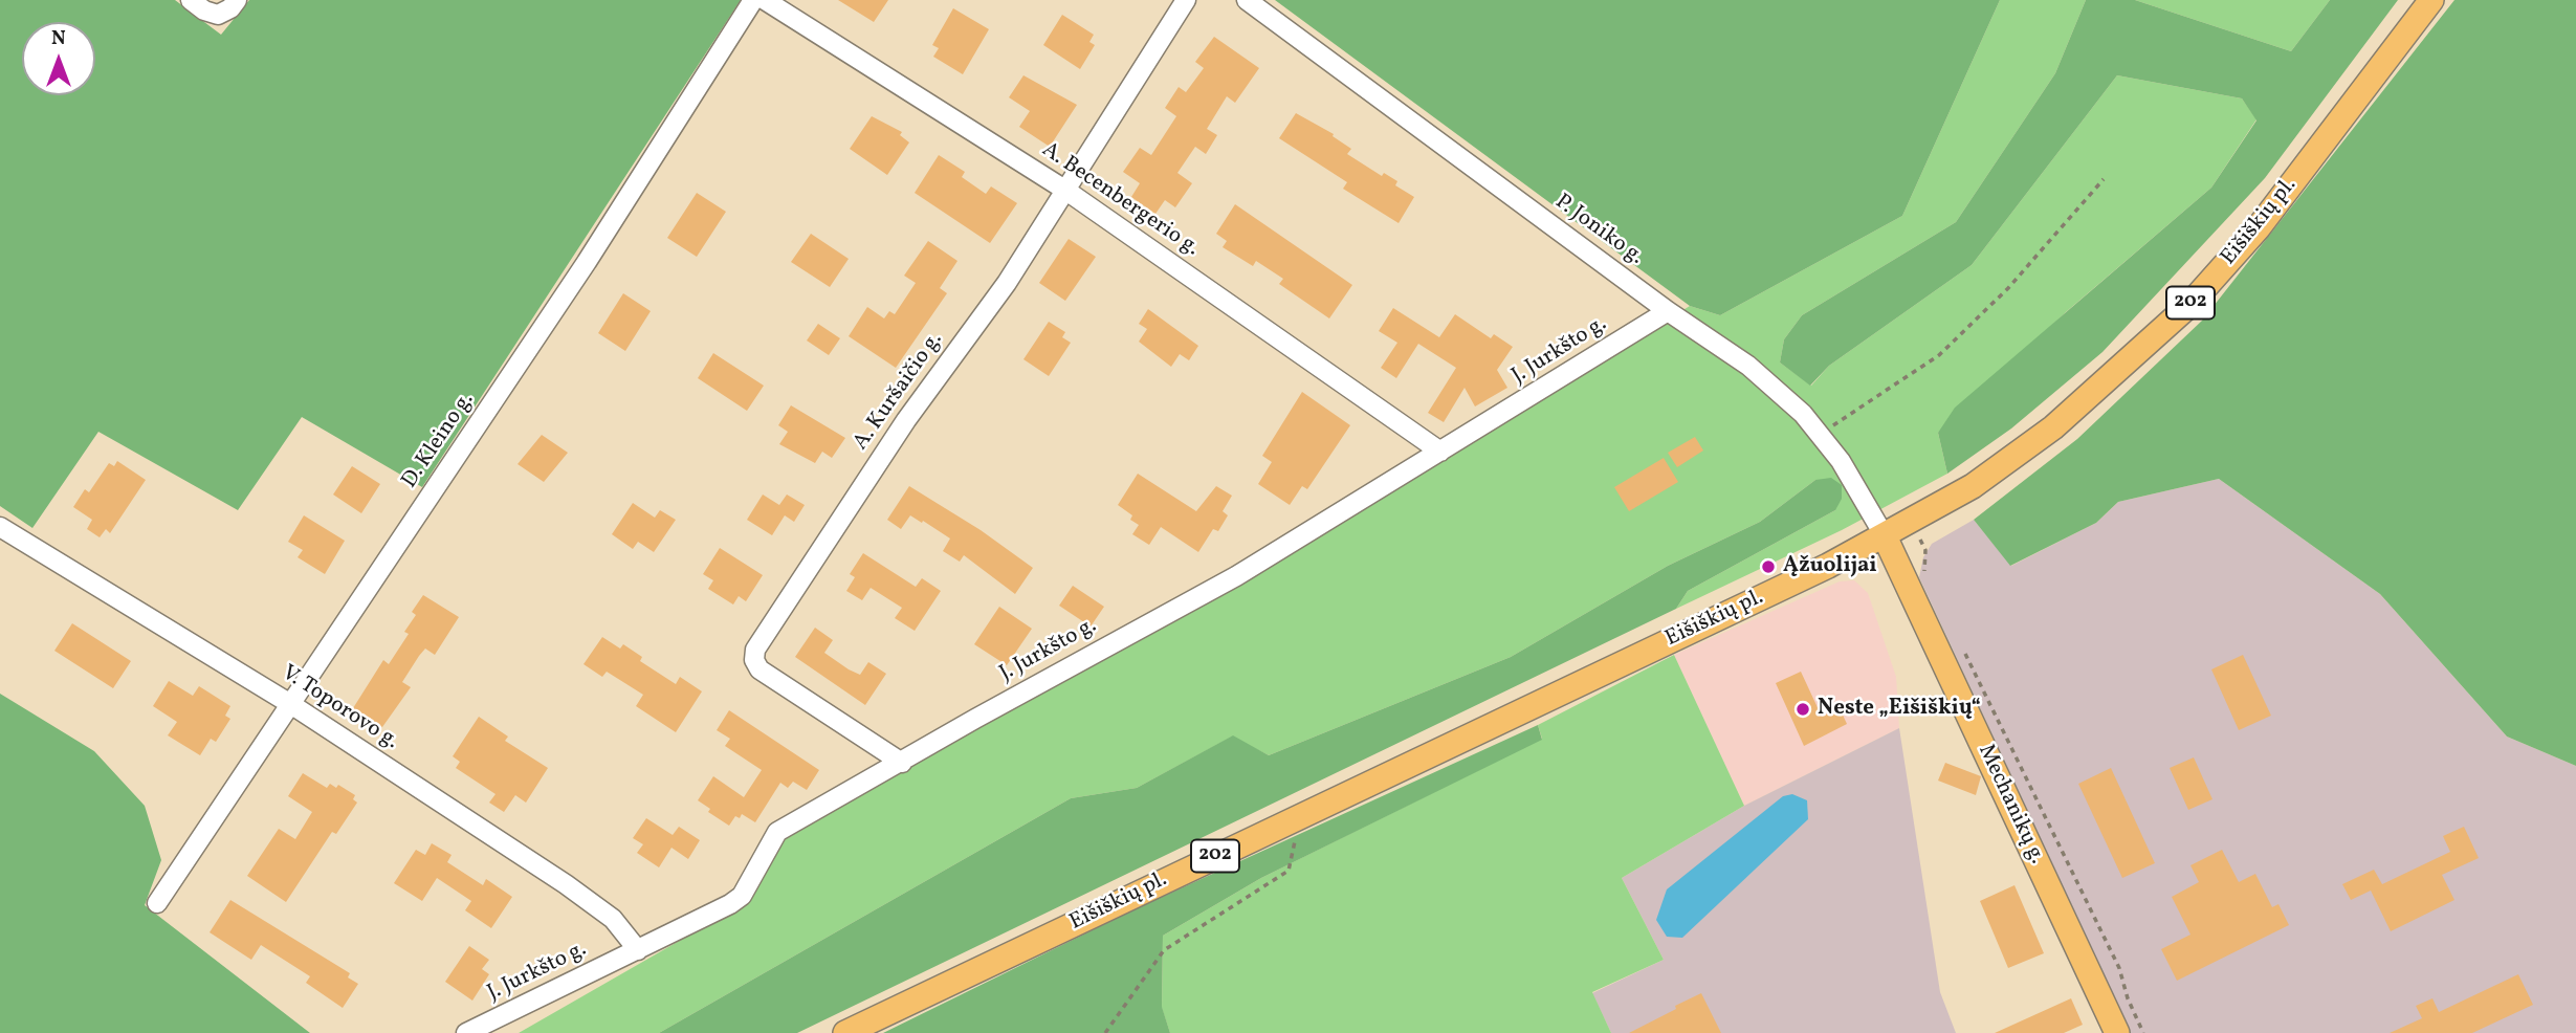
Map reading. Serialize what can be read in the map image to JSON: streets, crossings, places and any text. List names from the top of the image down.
{
  "streets": {
    "main road": ["Eišiškių pl.", "202", "Mechanikų g."],
    "street": [
      "A. Becenbergerio g.",
      "P. Joniko g.",
      "J. Jurkšto g.",
      "A. Kuršaičio g.",
      "D. Kleino g.",
      "V. Toporovo g."
    ]
  },
  "crossings": [
    ["A. Becenbergerio g.", "J. Jurkšto g."],
    ["A. Becenbergerio g.", "A. Kuršaičio g."],
    ["Eišiškių pl.", "P. Joniko g."],
    ["Eišiškių pl.", "Mechanikų g."],
    ["P. Joniko g.", "J. Jurkšto g."],
    ["P. Joniko g.", "Mechanikų g."],
    ["J. Jurkšto g.", "A. Kuršaičio g."],
    ["J. Jurkšto g.", "V. Toporovo g."],
    ["D. Kleino g.", "V. Toporovo g."]
  ],
  "places": ["Ąžuolijai", "Neste „Eišiškių“"],
  "north": "top"
}
